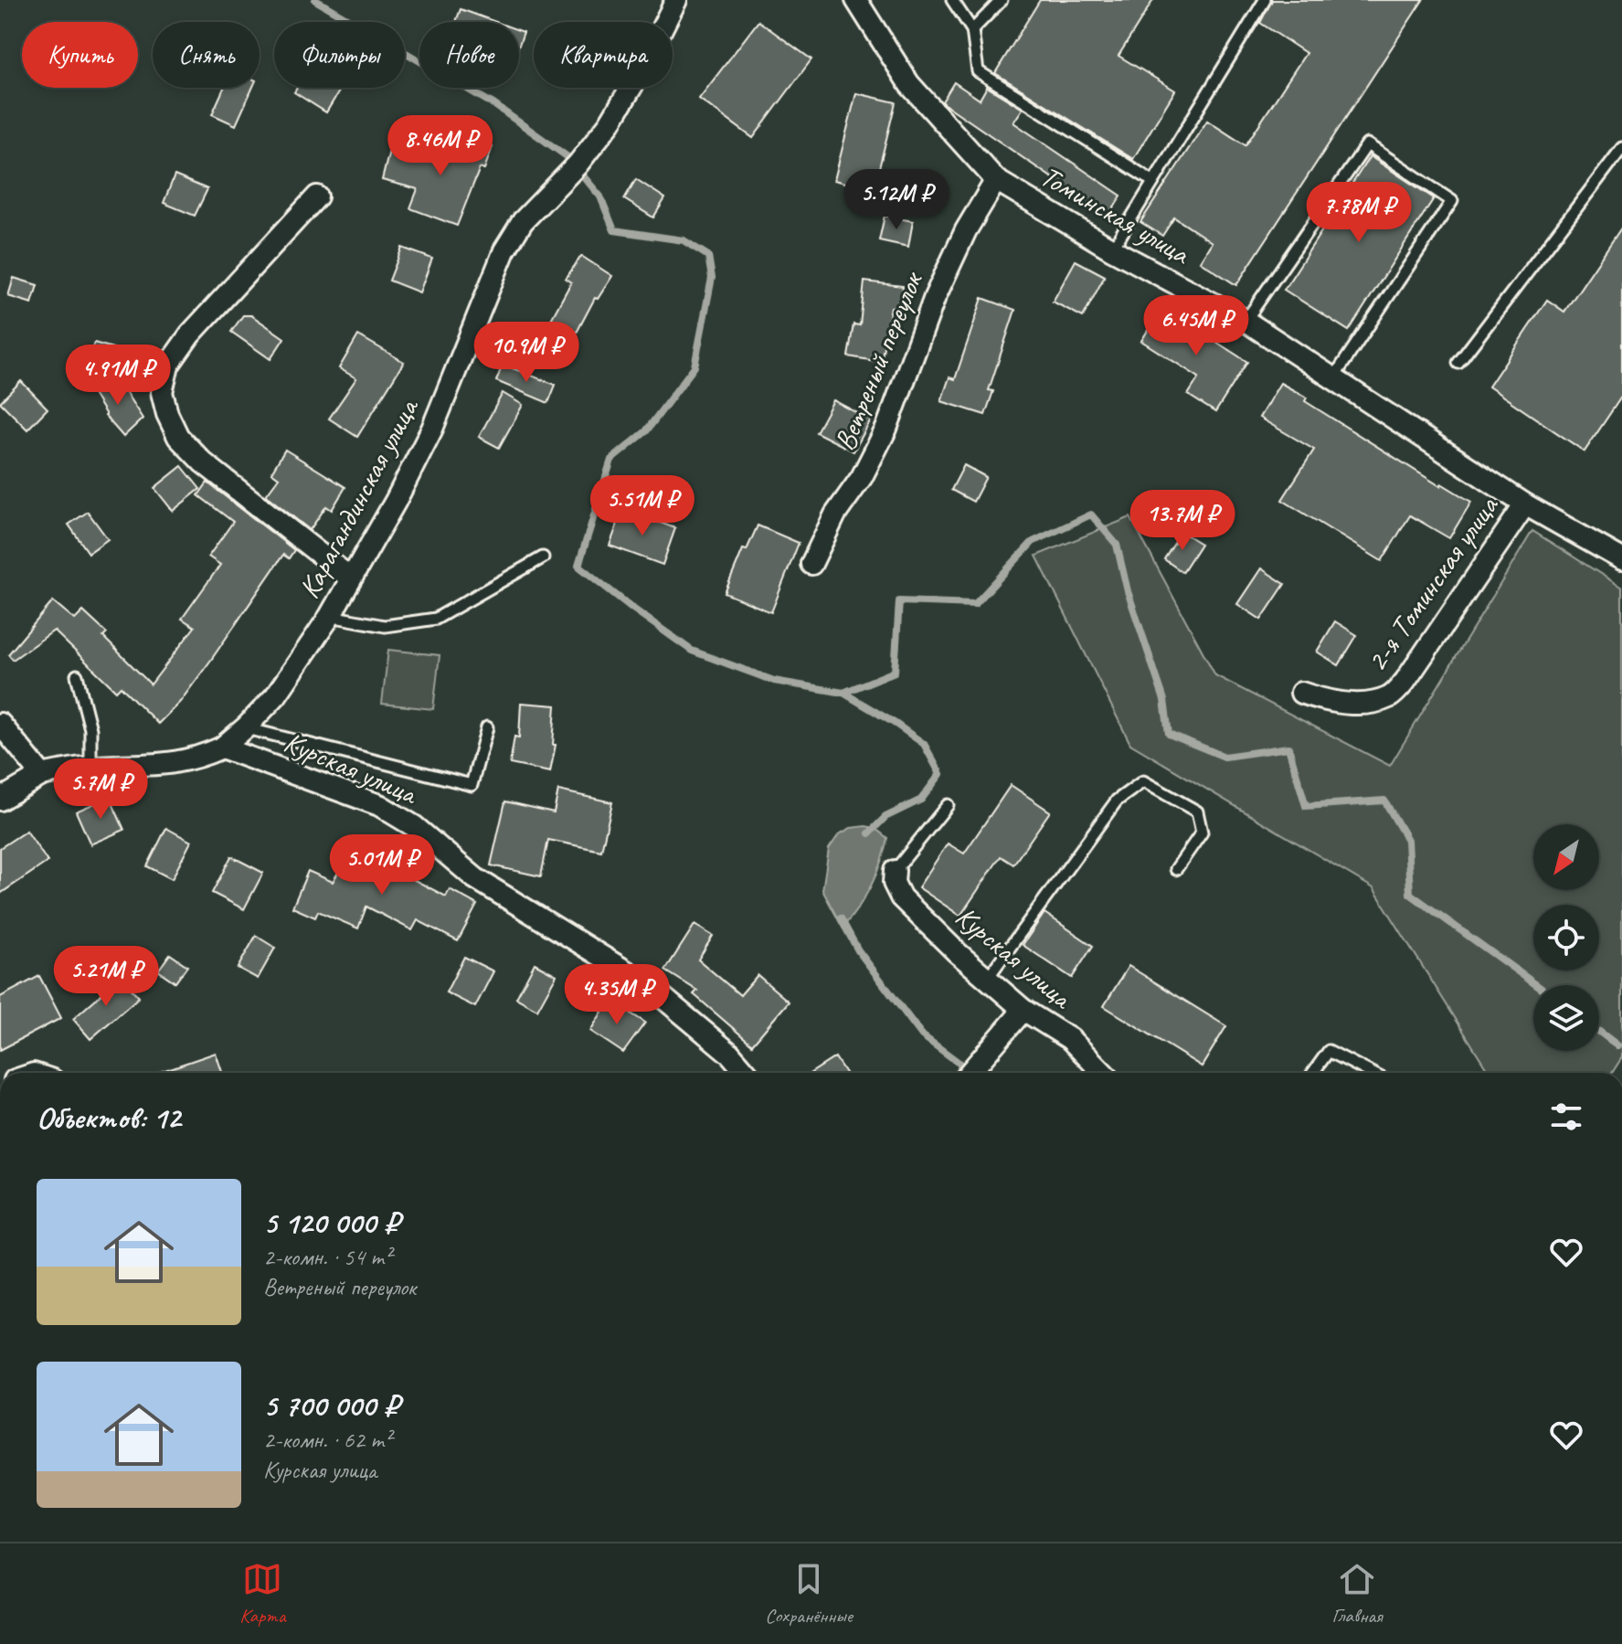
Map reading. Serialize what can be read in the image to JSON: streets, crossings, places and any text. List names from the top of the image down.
{
  "streets": {
    "street": [
      "Томинская улица",
      "Ветреный переулок",
      "Карагандинская улица",
      "2-я Томинская улица",
      "Курская улица"
    ]
  },
  "crossings": [
    ["Томинская улица", "Ветреный переулок"],
    ["Томинская улица", "2-я Томинская улица"],
    ["Карагандинская улица", "Курская улица"]
  ],
  "north": "bottom left",
  "page": {
    "chip": [
      "Купить",
      "Снять",
      "Фильтры",
      "Новое",
      "Квартира"
    ],
    "price": [
      "8.46M ₽",
      "5.12M ₽",
      "7.78M ₽",
      "6.45M ₽",
      "10.9M ₽",
      "4.91M ₽",
      "5.51M ₽",
      "13.7M ₽",
      "5.7M ₽",
      "5.01M ₽",
      "5.21M ₽",
      "4.35M ₽"
    ],
    "heading": "Объектов: 12",
    "list": [
      {
        "name": "5 120 000 ₽",
        "note": "2-комн. · 54 m² · Ветреный переулок"
      },
      {
        "name": "5 700 000 ₽",
        "note": "2-комн. · 62 m² · Курская улица"
      }
    ],
    "tabs": ["Карта", "Сохранённые", "Главная"]
  }
}
